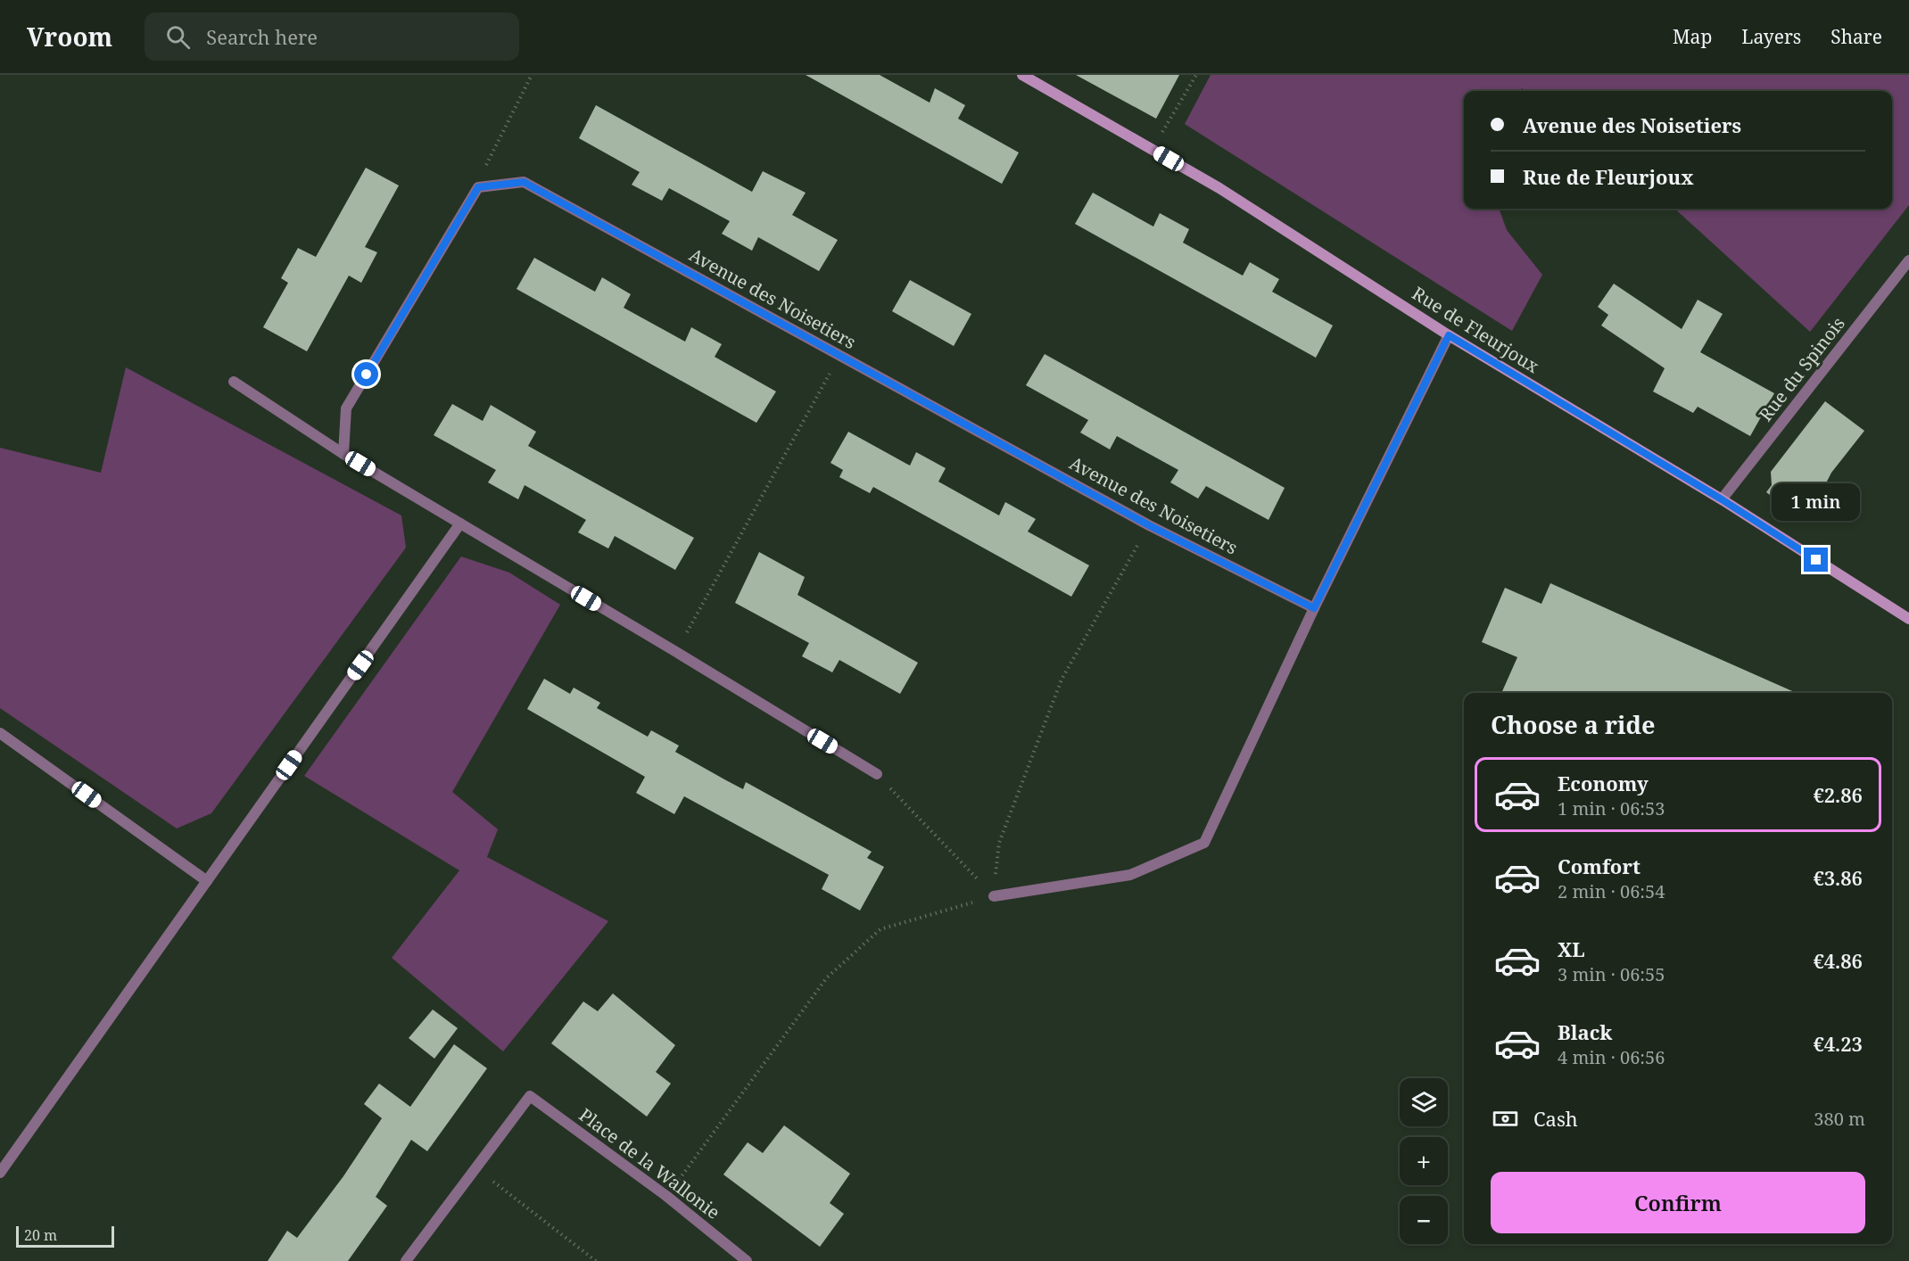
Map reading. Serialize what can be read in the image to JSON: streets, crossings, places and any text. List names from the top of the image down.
{
  "streets": {
    "street": [
      "Avenue des Noisetiers",
      "Rue de Fleurjoux",
      "Rue du Spinois",
      "Place de la Wallonie"
    ]
  },
  "crossings": [
    ["Rue de Fleurjoux", "Rue du Spinois"]
  ],
  "scale_bar": "20 m",
  "page": {
    "header": "Vroom",
    "search": "Search here",
    "nav": ["Map", "Layers", "Share"],
    "banner": ["Avenue des Noisetiers", "Rue de Fleurjoux"],
    "bubble": "1 min",
    "heading": "Choose a ride",
    "list": [
      {
        "name": "Economy",
        "note": "1 min · 06:53",
        "value": "€2.86"
      },
      {
        "name": "Comfort",
        "note": "2 min · 06:54",
        "value": "€3.86"
      },
      {
        "name": "XL",
        "note": "3 min · 06:55",
        "value": "€4.86"
      },
      {
        "name": "Black",
        "note": "4 min · 06:56",
        "value": "€4.23"
      }
    ],
    "map_buttons": ["+", "−"],
    "pay": ["Cash", "380 m"],
    "buttons": "Confirm",
    "scale": "20 m"
  }
}
